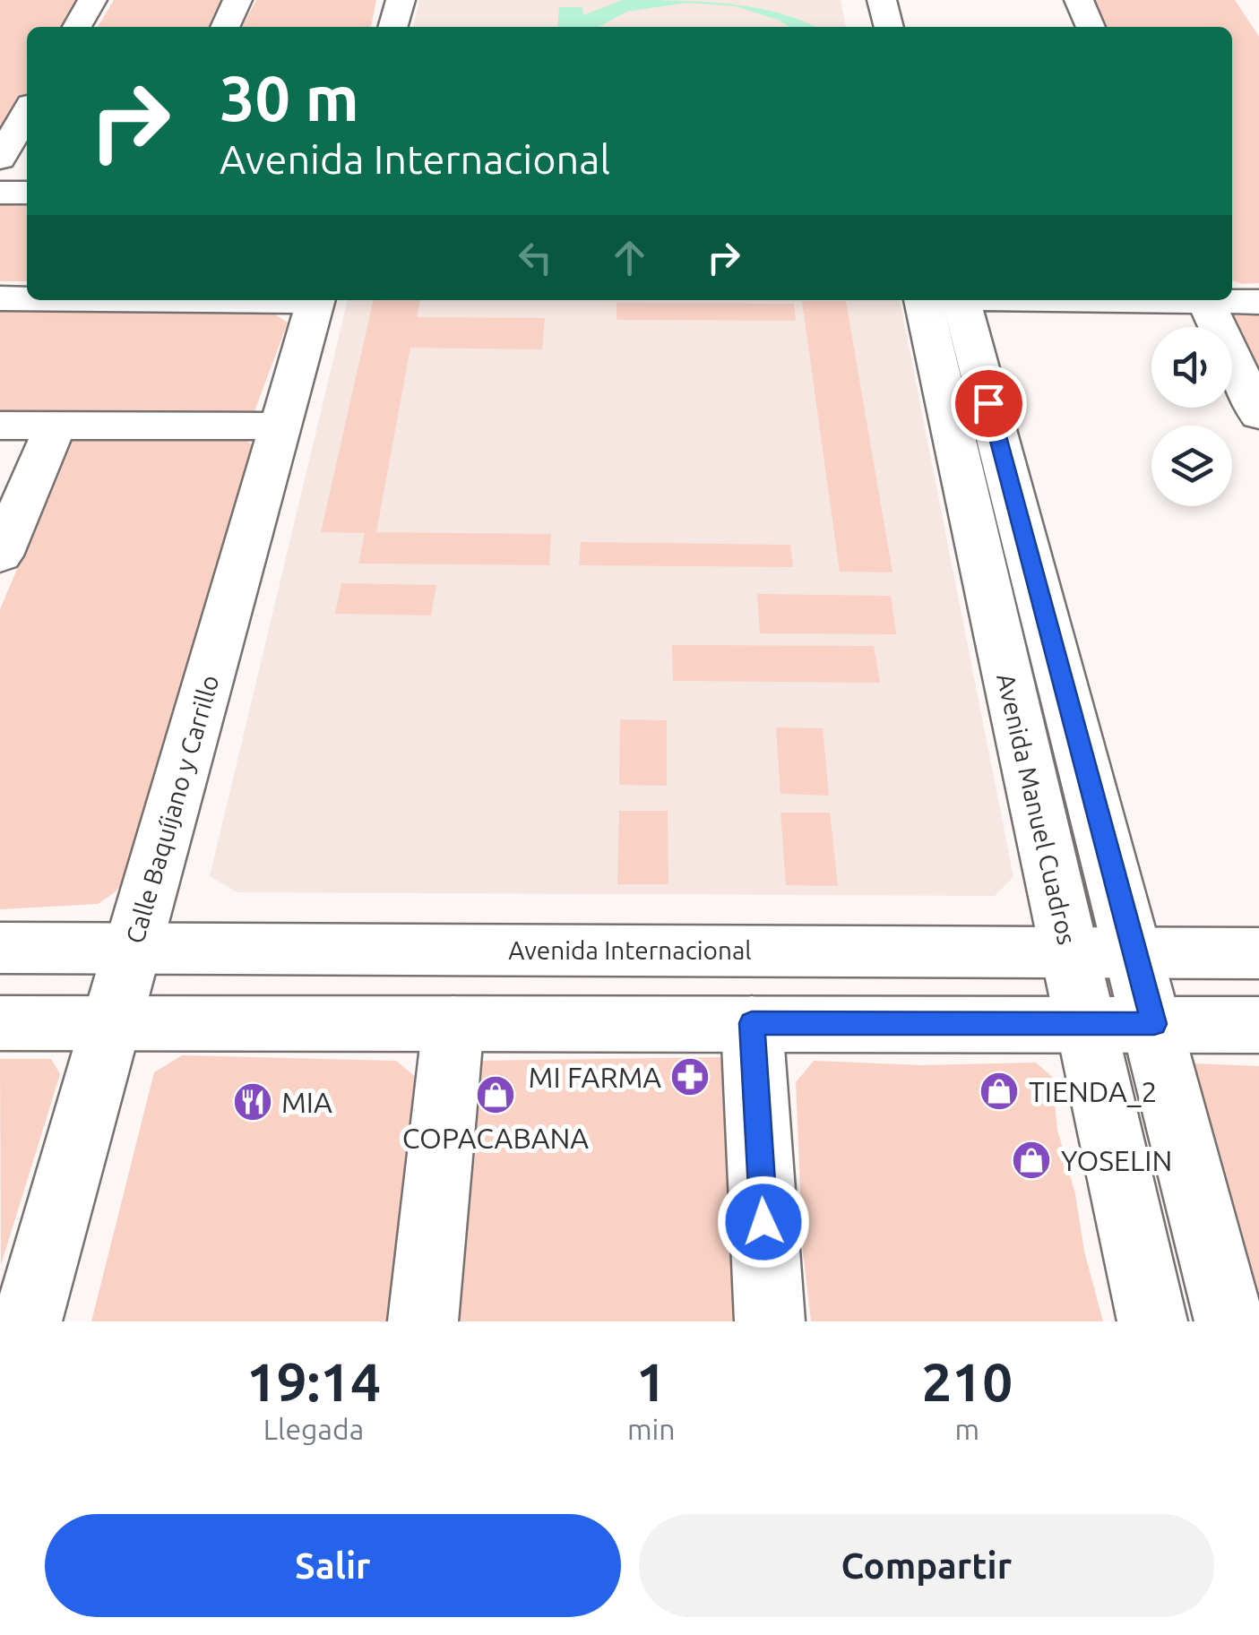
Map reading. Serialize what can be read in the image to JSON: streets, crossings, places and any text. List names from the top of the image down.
{
  "streets": {
    "street": ["Calle Baquíjano y Carrillo", "Avenida Manuel Cuadros", "Avenida Internacional"]
  },
  "crossings": [
    ["Calle Baquíjano y Carrillo", "Avenida Internacional"],
    ["Avenida Manuel Cuadros", "Avenida Internacional"]
  ],
  "places": {
    "pharmacy": ["MI FARMA"],
    "shop": ["TIENDA_2", "COPACABANA", "YOSELIN"],
    "restaurant": ["MIA"]
  },
  "page": {
    "turn": ["30 m", "Avenida Internacional"],
    "eta": [
      "19:14",
      "Llegada",
      "1",
      "min",
      "210",
      "m"
    ],
    "buttons": ["Salir", "Compartir"]
  }
}
